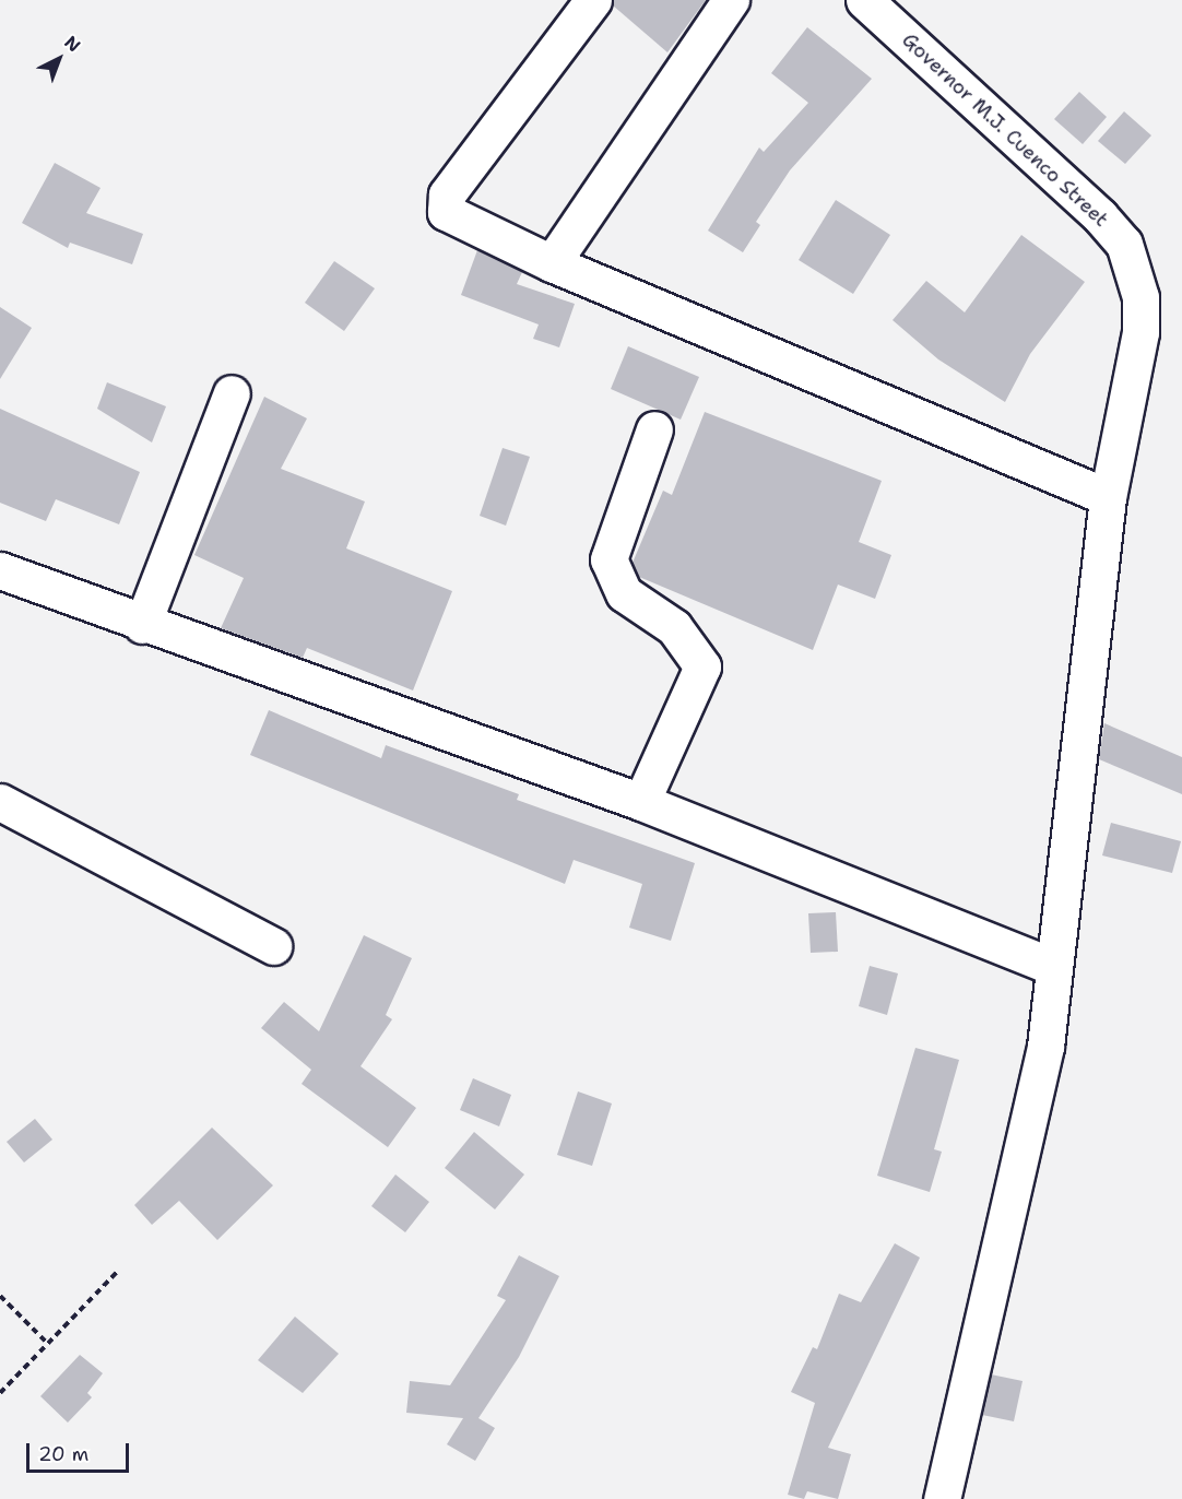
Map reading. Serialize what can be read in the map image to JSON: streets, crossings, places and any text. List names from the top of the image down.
{
  "streets": {
    "street": ["Governor M.J. Cuenco Street"]
  },
  "scale_bar": "20 m",
  "north": "top right"
}
